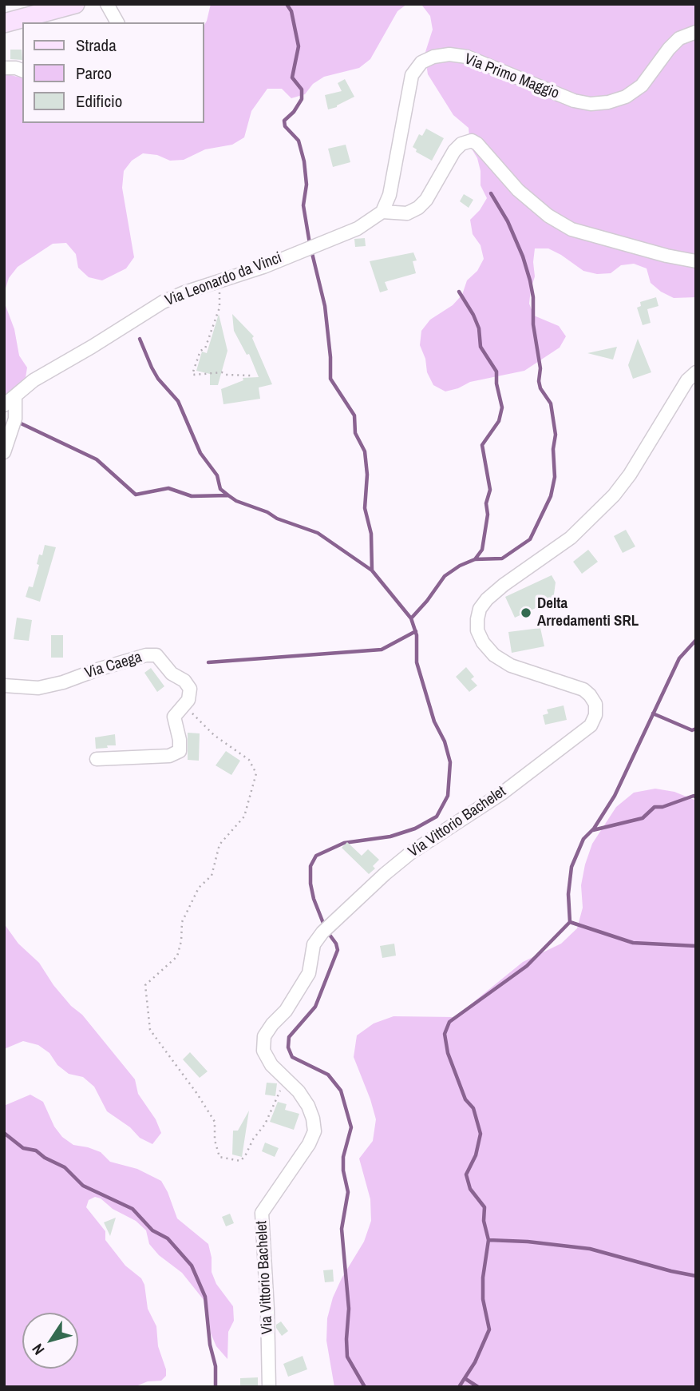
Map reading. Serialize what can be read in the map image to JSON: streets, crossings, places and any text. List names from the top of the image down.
{
  "streets": {
    "street": [
      "Via Primo Maggio",
      "Via Leonardo da Vinci",
      "Via Caega",
      "Via Vittorio Bachelet"
    ]
  },
  "crossings": [
    ["Via Primo Maggio", "Via Leonardo da Vinci"]
  ],
  "places": ["Delta Arredamenti SRL"],
  "legend": ["Strada", "Parco", "Edificio"],
  "north": "bottom left"
}
